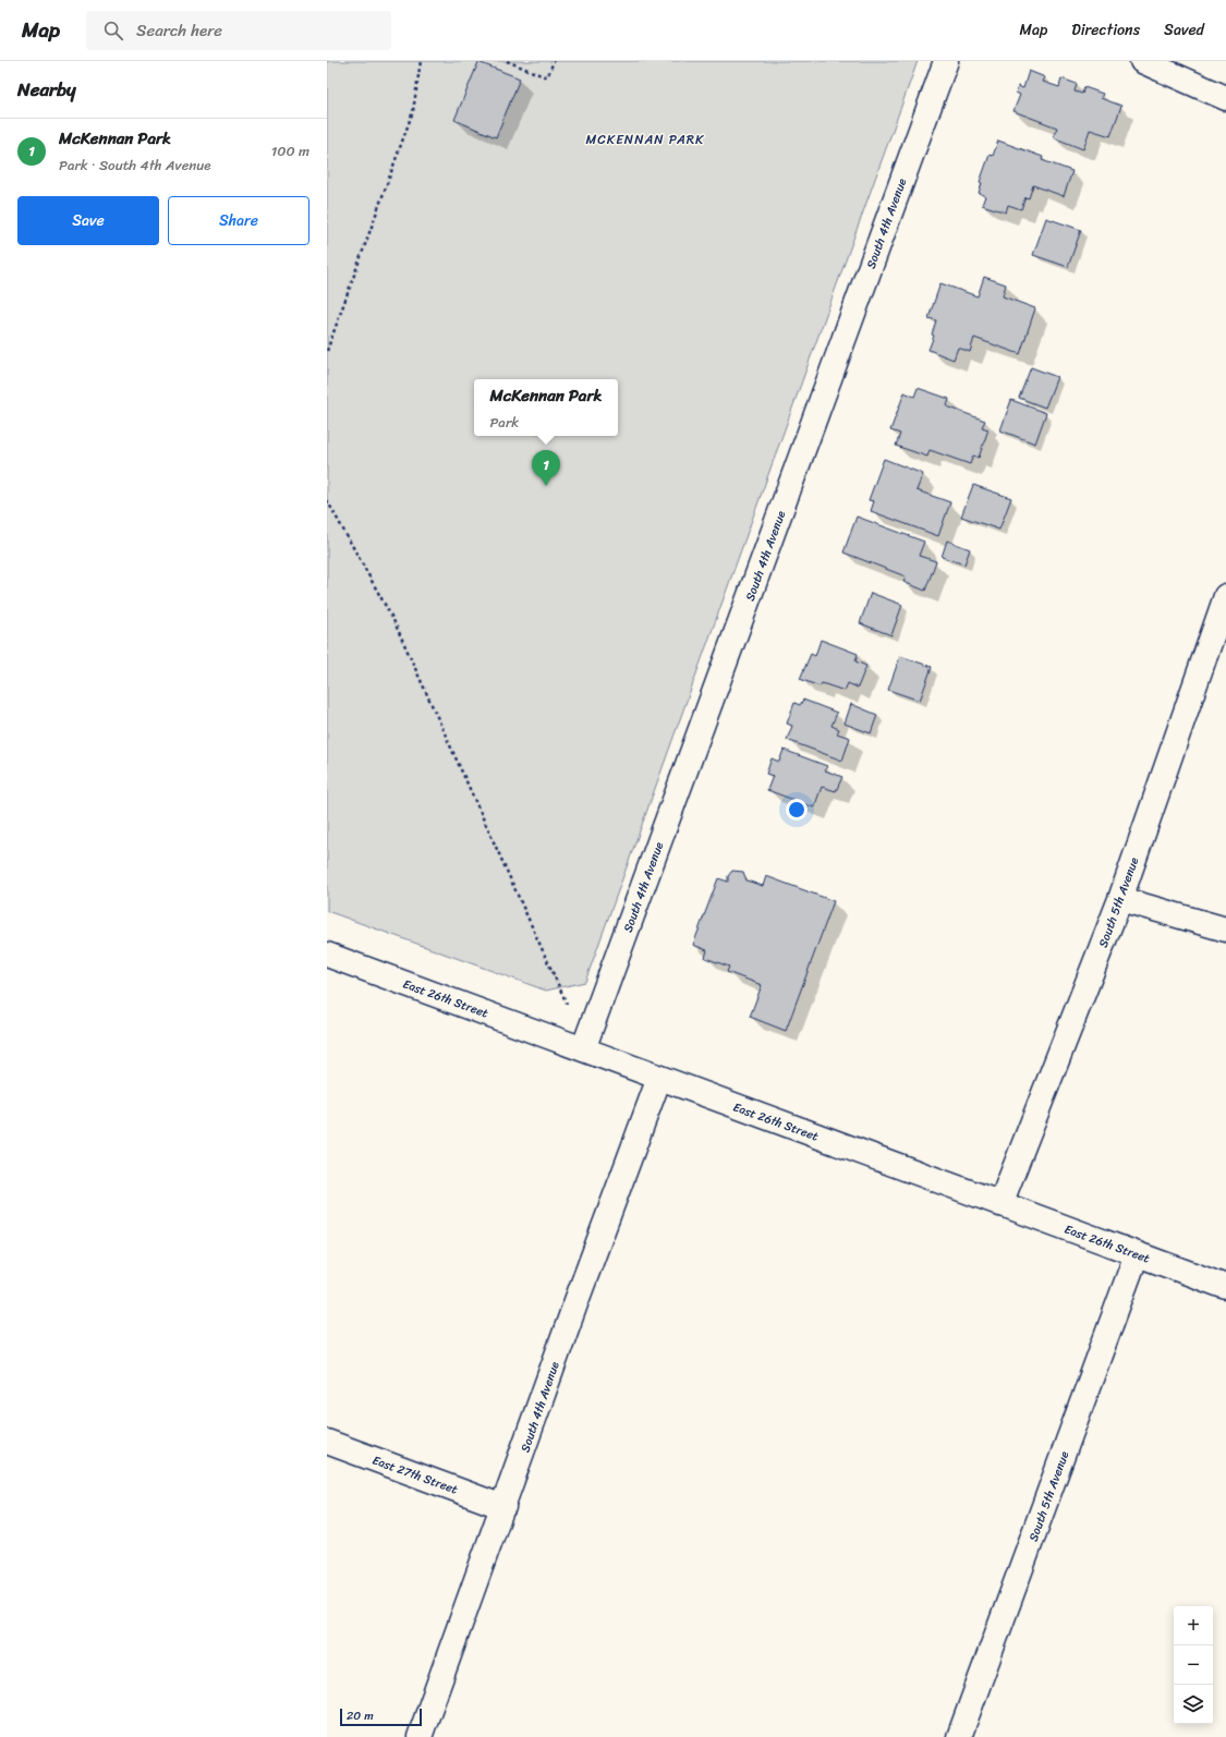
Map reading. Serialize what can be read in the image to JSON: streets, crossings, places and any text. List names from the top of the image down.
{
  "streets": {
    "street": [
      "South 4th Avenue",
      "South 5th Avenue",
      "East 26th Street",
      "East 27th Street"
    ]
  },
  "crossings": [
    ["South 4th Avenue", "East 26th Street"],
    ["South 4th Avenue", "East 27th Street"],
    ["South 5th Avenue", "East 26th Street"]
  ],
  "districts": ["MCKENNAN PARK"],
  "scale_bar": "20 m",
  "page": {
    "header": "Map",
    "search": "Search here",
    "nav": ["Map", "Directions", "Saved"],
    "heading": "Nearby",
    "list": [
      {
        "mark": "1",
        "name": "McKennan Park",
        "note": "Park · South 4th Avenue",
        "value": "100 m"
      }
    ],
    "buttons": ["Save", "Share"],
    "popup": ["McKennan Park", "Park"],
    "pins": "1",
    "map_buttons": ["+", "−"],
    "scale": "20 m"
  }
}
